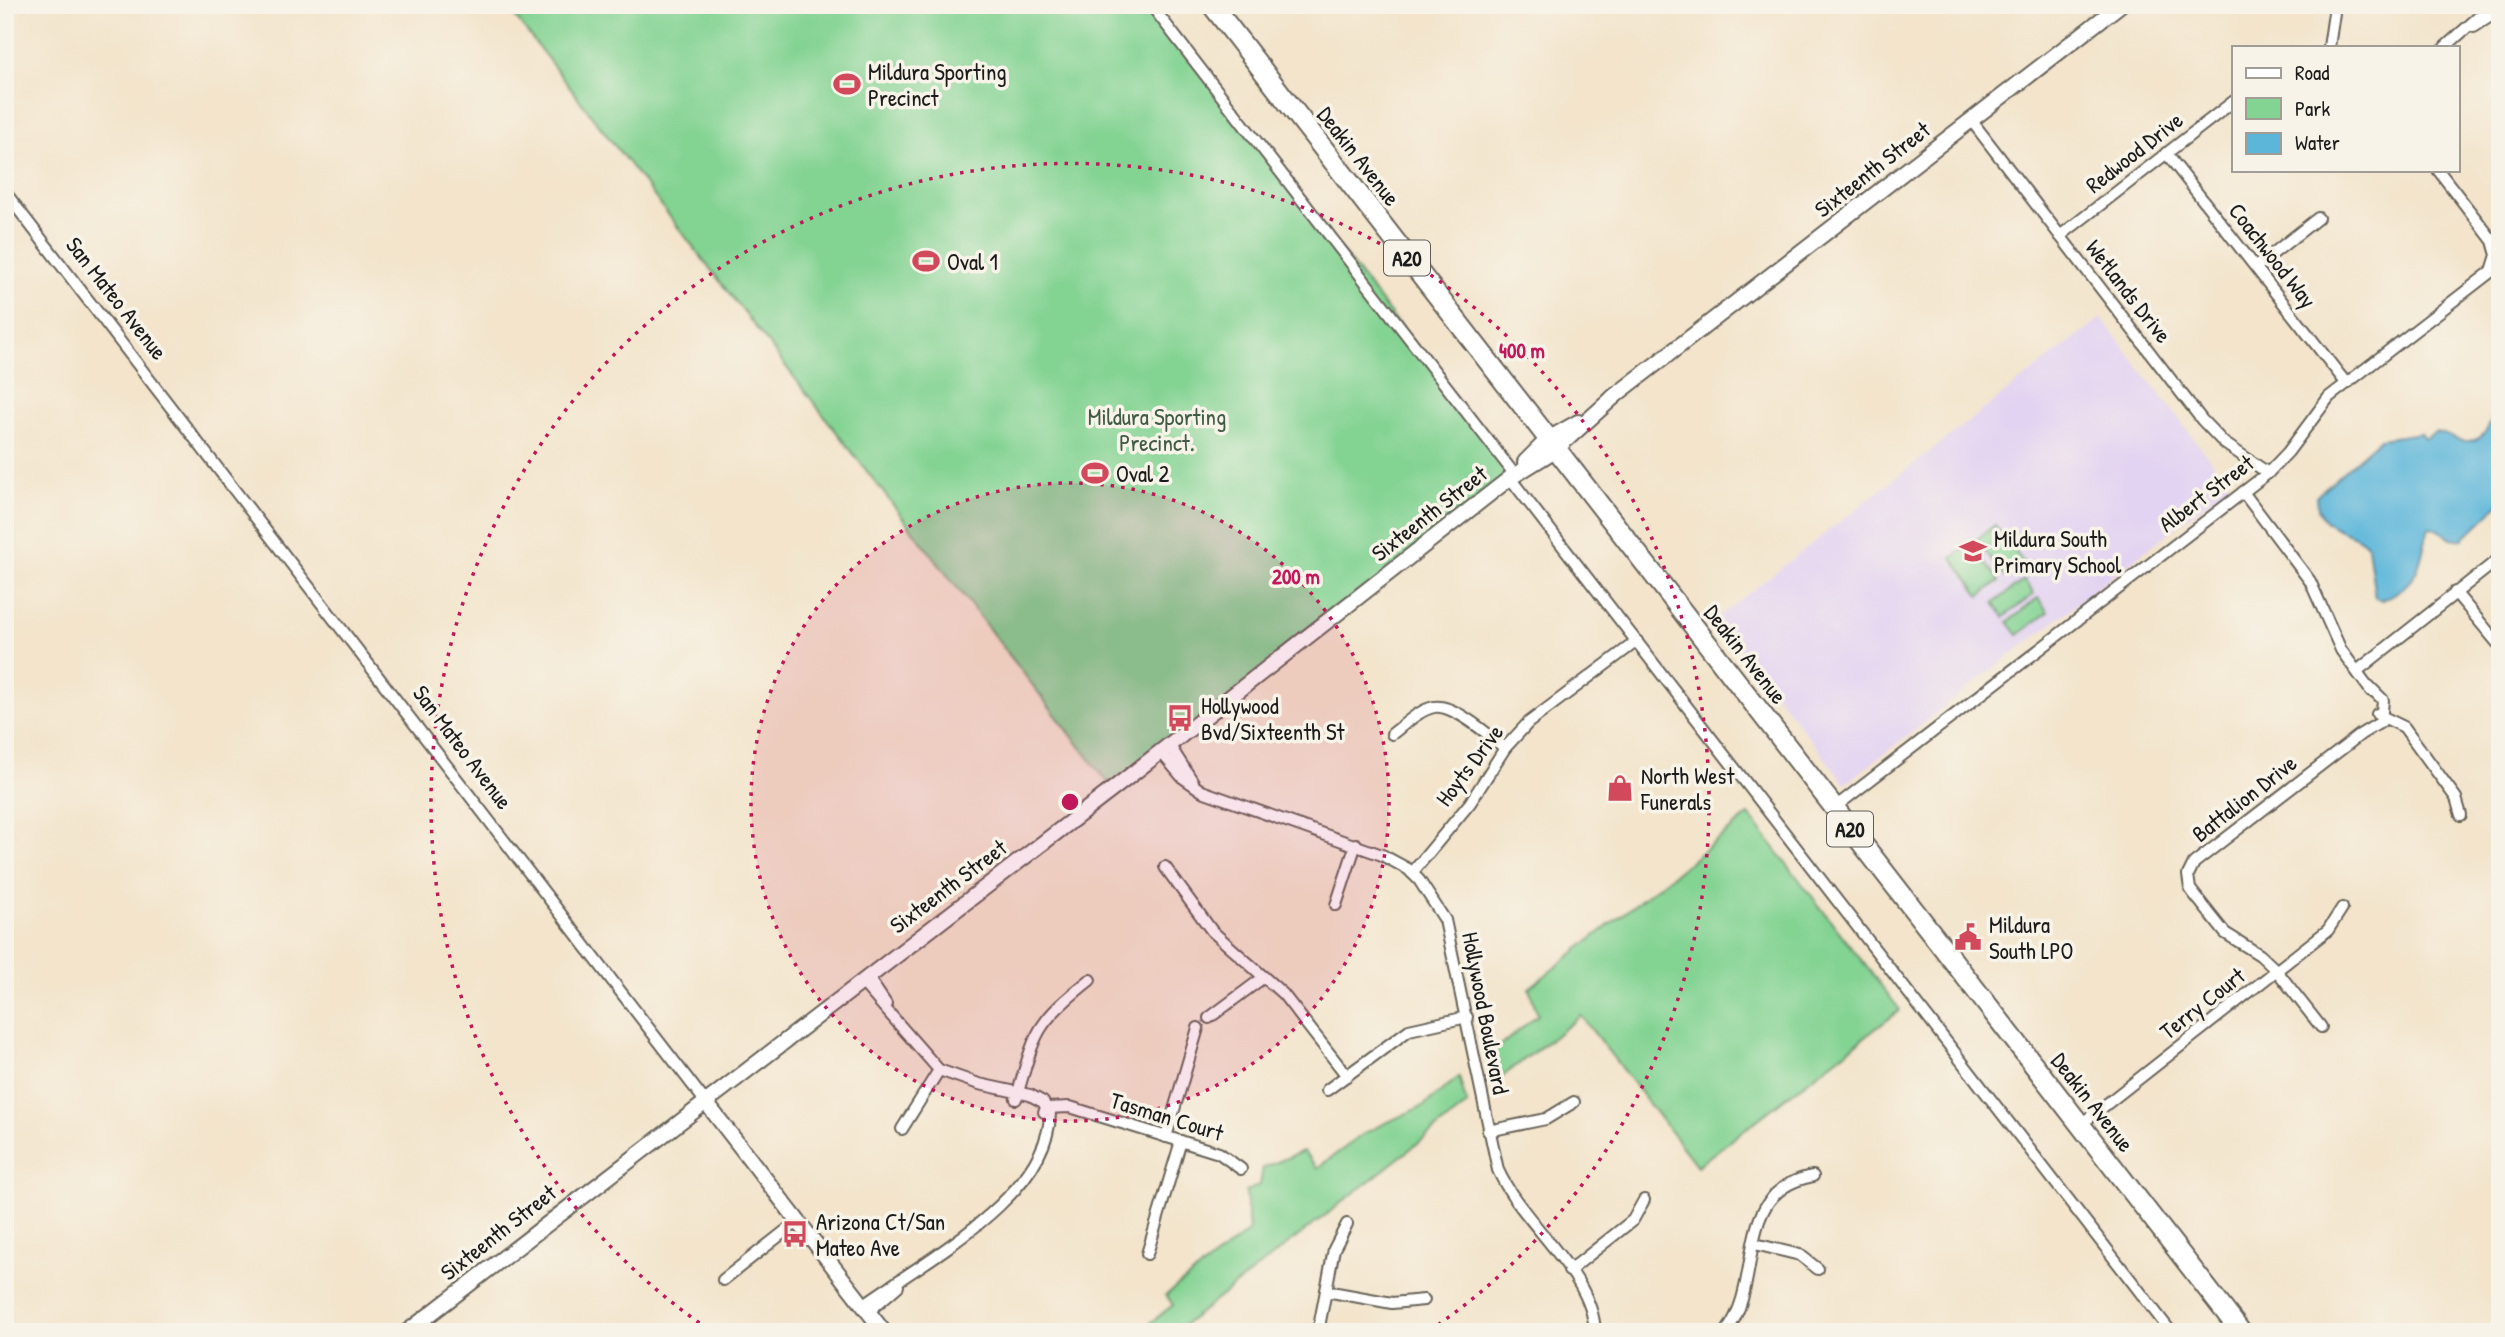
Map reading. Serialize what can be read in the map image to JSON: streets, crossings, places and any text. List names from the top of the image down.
{
  "streets": {
    "highway": ["Deakin Avenue", "A20"],
    "street": [
      "Redwood Drive",
      "Sixteenth Street",
      "Coachwood Way",
      "Wetlands Drive",
      "San Mateo Avenue",
      "Albert Street",
      "Hoyts Drive",
      "Battalion Drive",
      "Terry Court",
      "Hollywood Boulevard",
      "Tasman Court"
    ]
  },
  "crossings": [
    ["Redwood Drive", "Coachwood Way"],
    ["Redwood Drive", "Wetlands Drive"],
    ["Deakin Avenue", "Sixteenth Street"],
    ["Deakin Avenue", "Albert Street"],
    ["Deakin Avenue", "Terry Court"],
    ["Sixteenth Street", "Wetlands Drive"],
    ["Sixteenth Street", "San Mateo Avenue"],
    ["Sixteenth Street", "Hollywood Boulevard"],
    ["Sixteenth Street", "Tasman Court"],
    ["Coachwood Way", "Albert Street"],
    ["Wetlands Drive", "Albert Street"],
    ["Hoyts Drive", "Hollywood Boulevard"],
    ["Battalion Drive", "Terry Court"]
  ],
  "parks": ["Mildura Sporting Precinct."],
  "places": {
    "sports": ["Mildura Sporting Precinct", "Oval 1", "Oval 2"],
    "school or university": ["Mildura South Primary School"],
    "bus stop": ["Hollywood Bvd/Sixteenth St", "Arizona Ct/San Mateo Ave"],
    "shop": ["North West Funerals"],
    "public building": ["Mildura South LPO"]
  },
  "legend": ["Road", "Park", "Water"],
  "rings": ["400 m", "200 m"]
}
